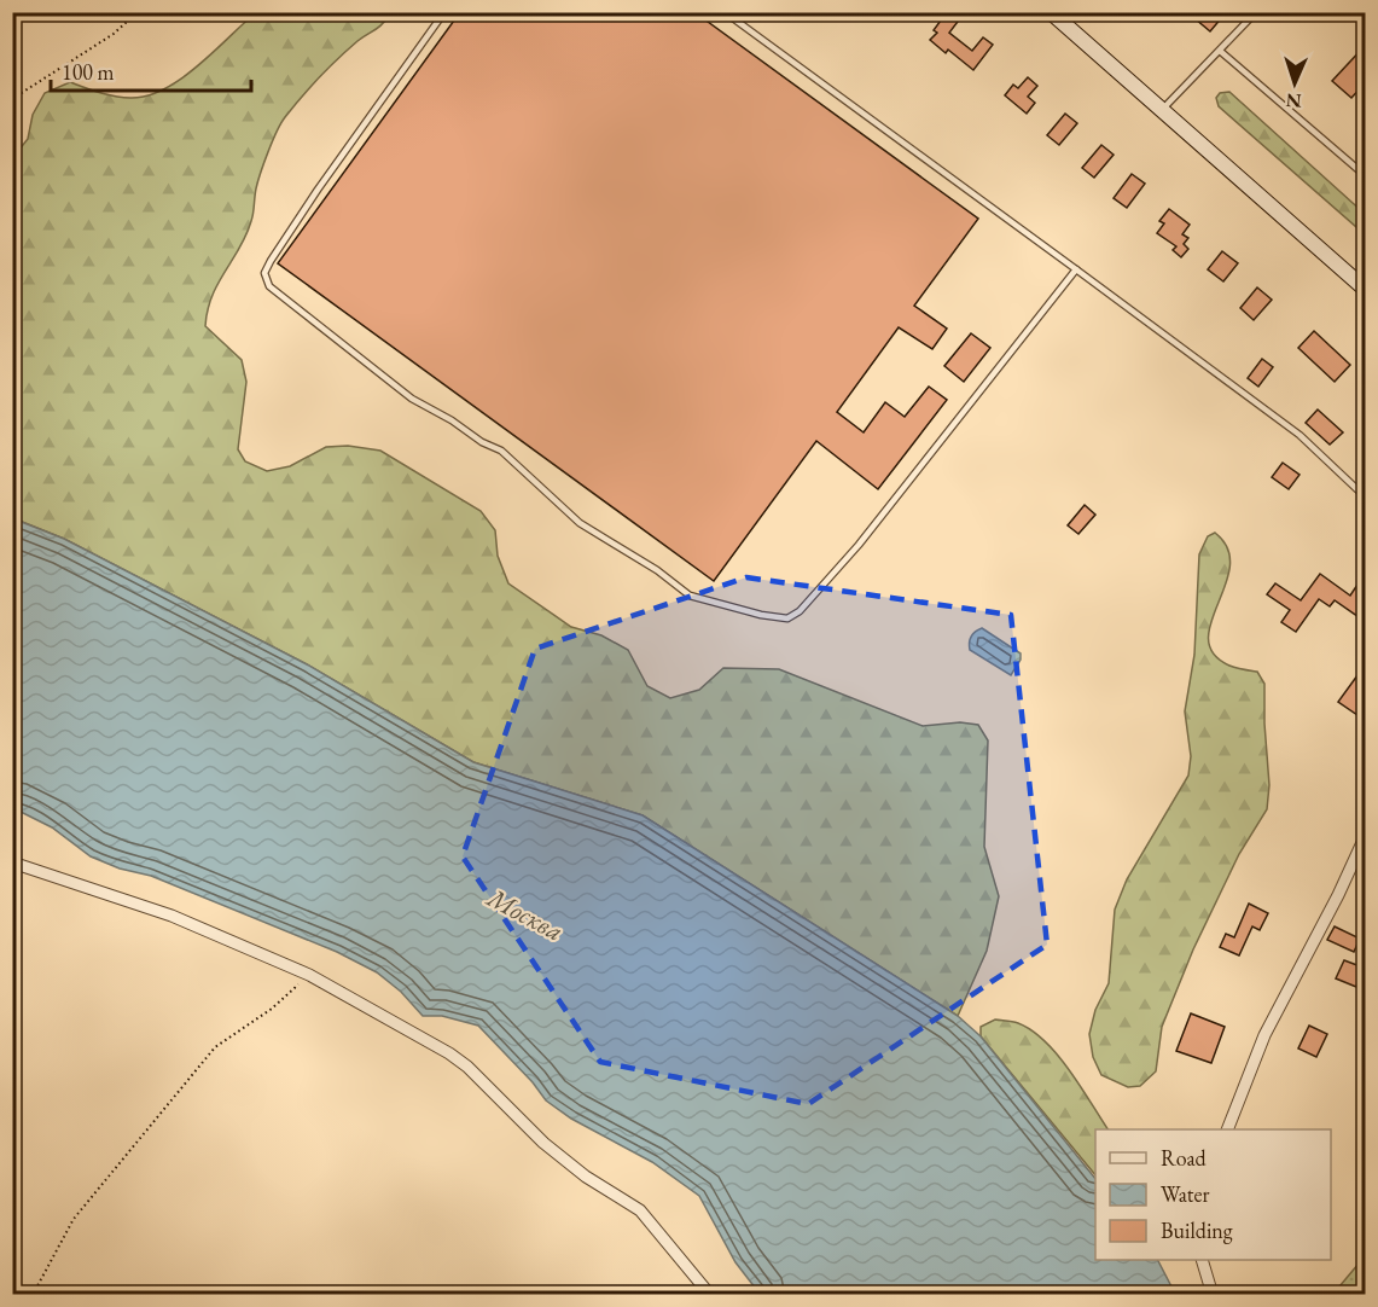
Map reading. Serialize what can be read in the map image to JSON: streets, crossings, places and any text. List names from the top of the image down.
{
  "water": ["Москва"],
  "legend": ["Road", "Water", "Building"],
  "scale_bar": "100 m",
  "north": "bottom"
}
